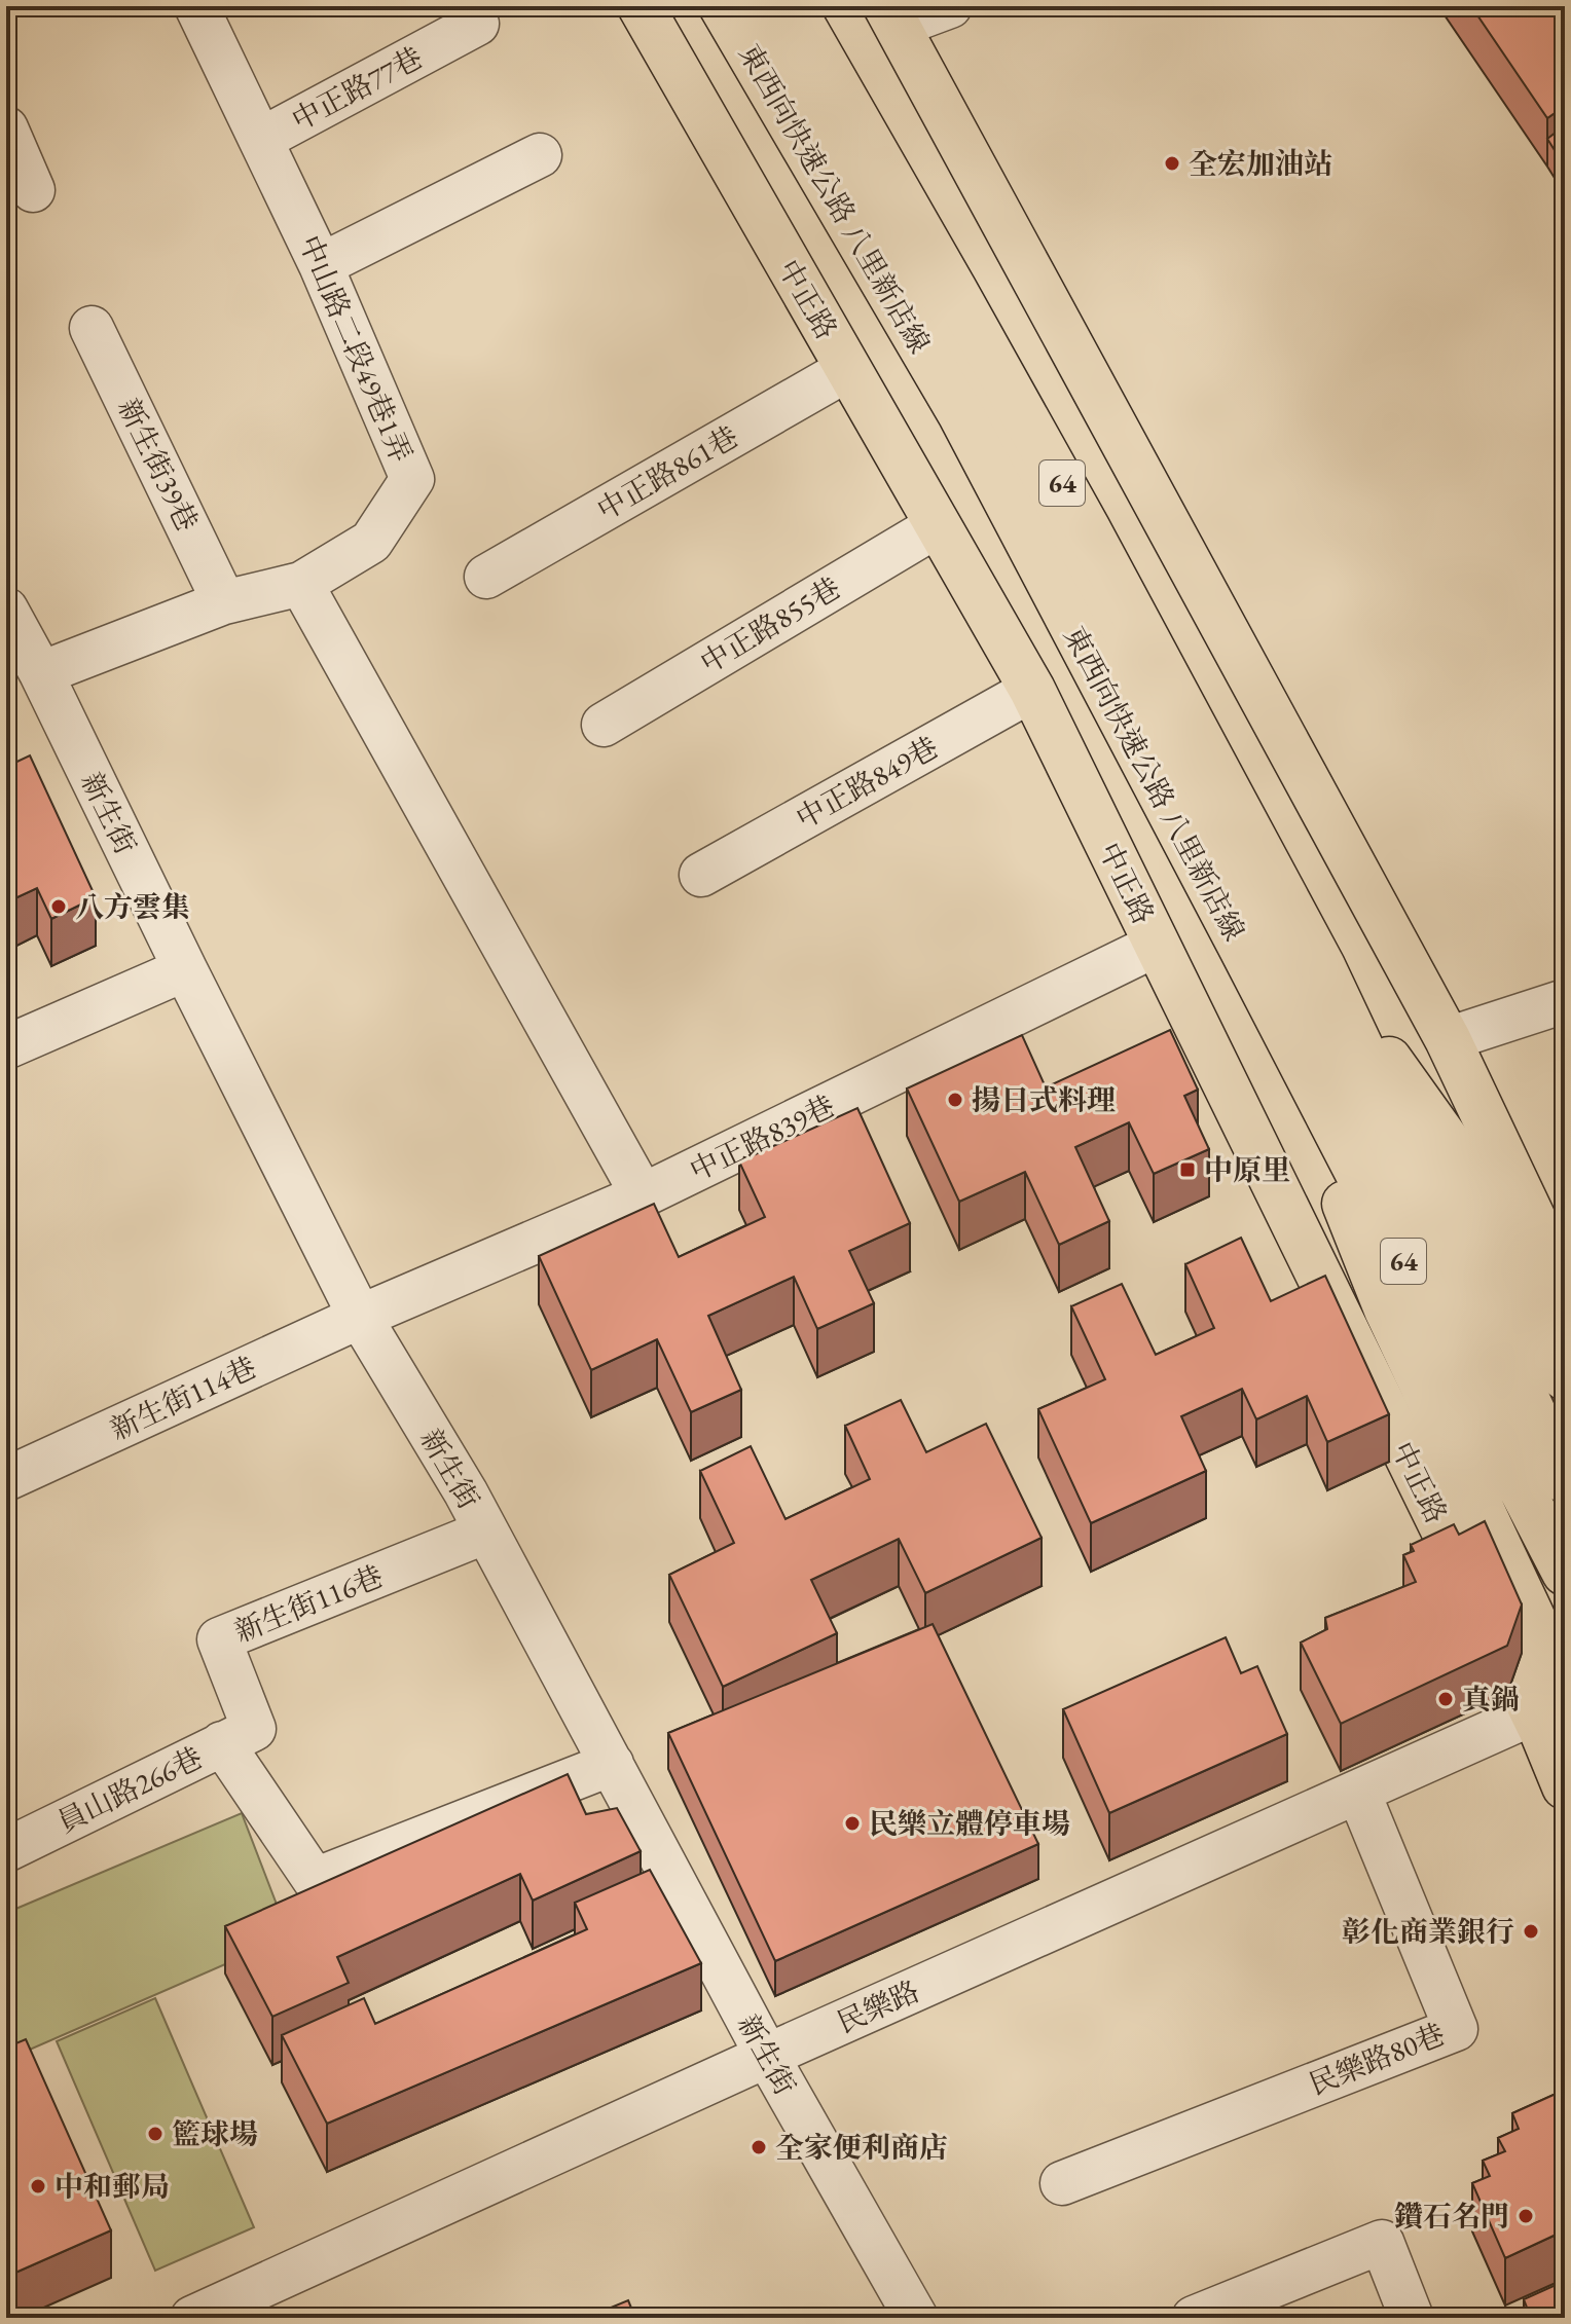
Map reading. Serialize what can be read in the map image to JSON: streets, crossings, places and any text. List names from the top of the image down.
{
  "streets": {
    "main road": ["東西向快速公路 八里新店線", "中正路", "64"],
    "street": [
      "中正路77巷",
      "中山路二段49巷1弄",
      "新生街39巷",
      "中正路861巷",
      "中正路855巷",
      "中正路849巷",
      "新生街",
      "中正路839巷",
      "新生街114巷",
      "新生街116巷",
      "員山路266巷",
      "民樂路",
      "民樂路80巷"
    ]
  },
  "crossings": [
    ["中正路77巷", "中山路二段49巷1弄"],
    ["中正路", "中正路861巷"],
    ["中正路", "中正路855巷"],
    ["中正路", "中正路849巷"],
    ["中正路", "中正路839巷"],
    ["中正路", "民樂路"],
    ["中山路二段49巷1弄", "新生街39巷"],
    ["中山路二段49巷1弄", "新生街"],
    ["新生街", "中正路839巷"],
    ["新生街", "新生街114巷"],
    ["新生街", "新生街116巷"],
    ["新生街", "民樂路"],
    ["中正路839巷", "新生街114巷"],
    ["新生街116巷", "員山路266巷"],
    ["民樂路", "民樂路80巷"]
  ],
  "places": {
    "other": [
      "全宏加油站",
      "八方雲集",
      "揚日式料理",
      "真鍋",
      "民樂立體停車場",
      "彰化商業銀行",
      "籃球場",
      "全家便利商店",
      "中和郵局",
      "鑽石名門"
    ],
    "transit": ["中原里"]
  }
}
